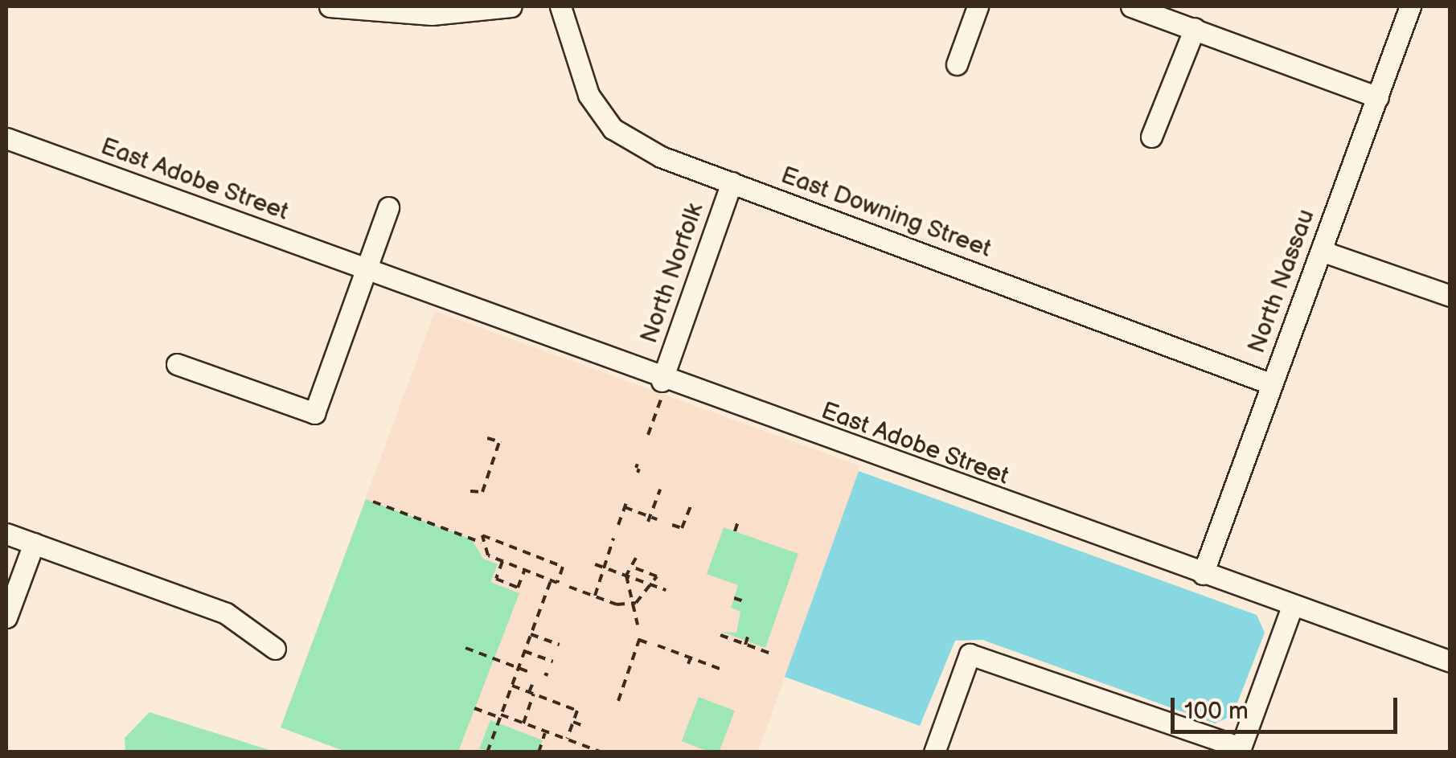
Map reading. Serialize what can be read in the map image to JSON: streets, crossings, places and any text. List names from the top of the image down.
{
  "streets": {
    "street": [
      "East Adobe Street",
      "East Downing Street",
      "North Norfolk",
      "North Nassau"
    ]
  },
  "crossings": [
    ["East Adobe Street", "North Norfolk"],
    ["East Adobe Street", "North Nassau"],
    ["East Downing Street", "North Norfolk"],
    ["East Downing Street", "North Nassau"]
  ],
  "scale_bar": "100 m"
}
